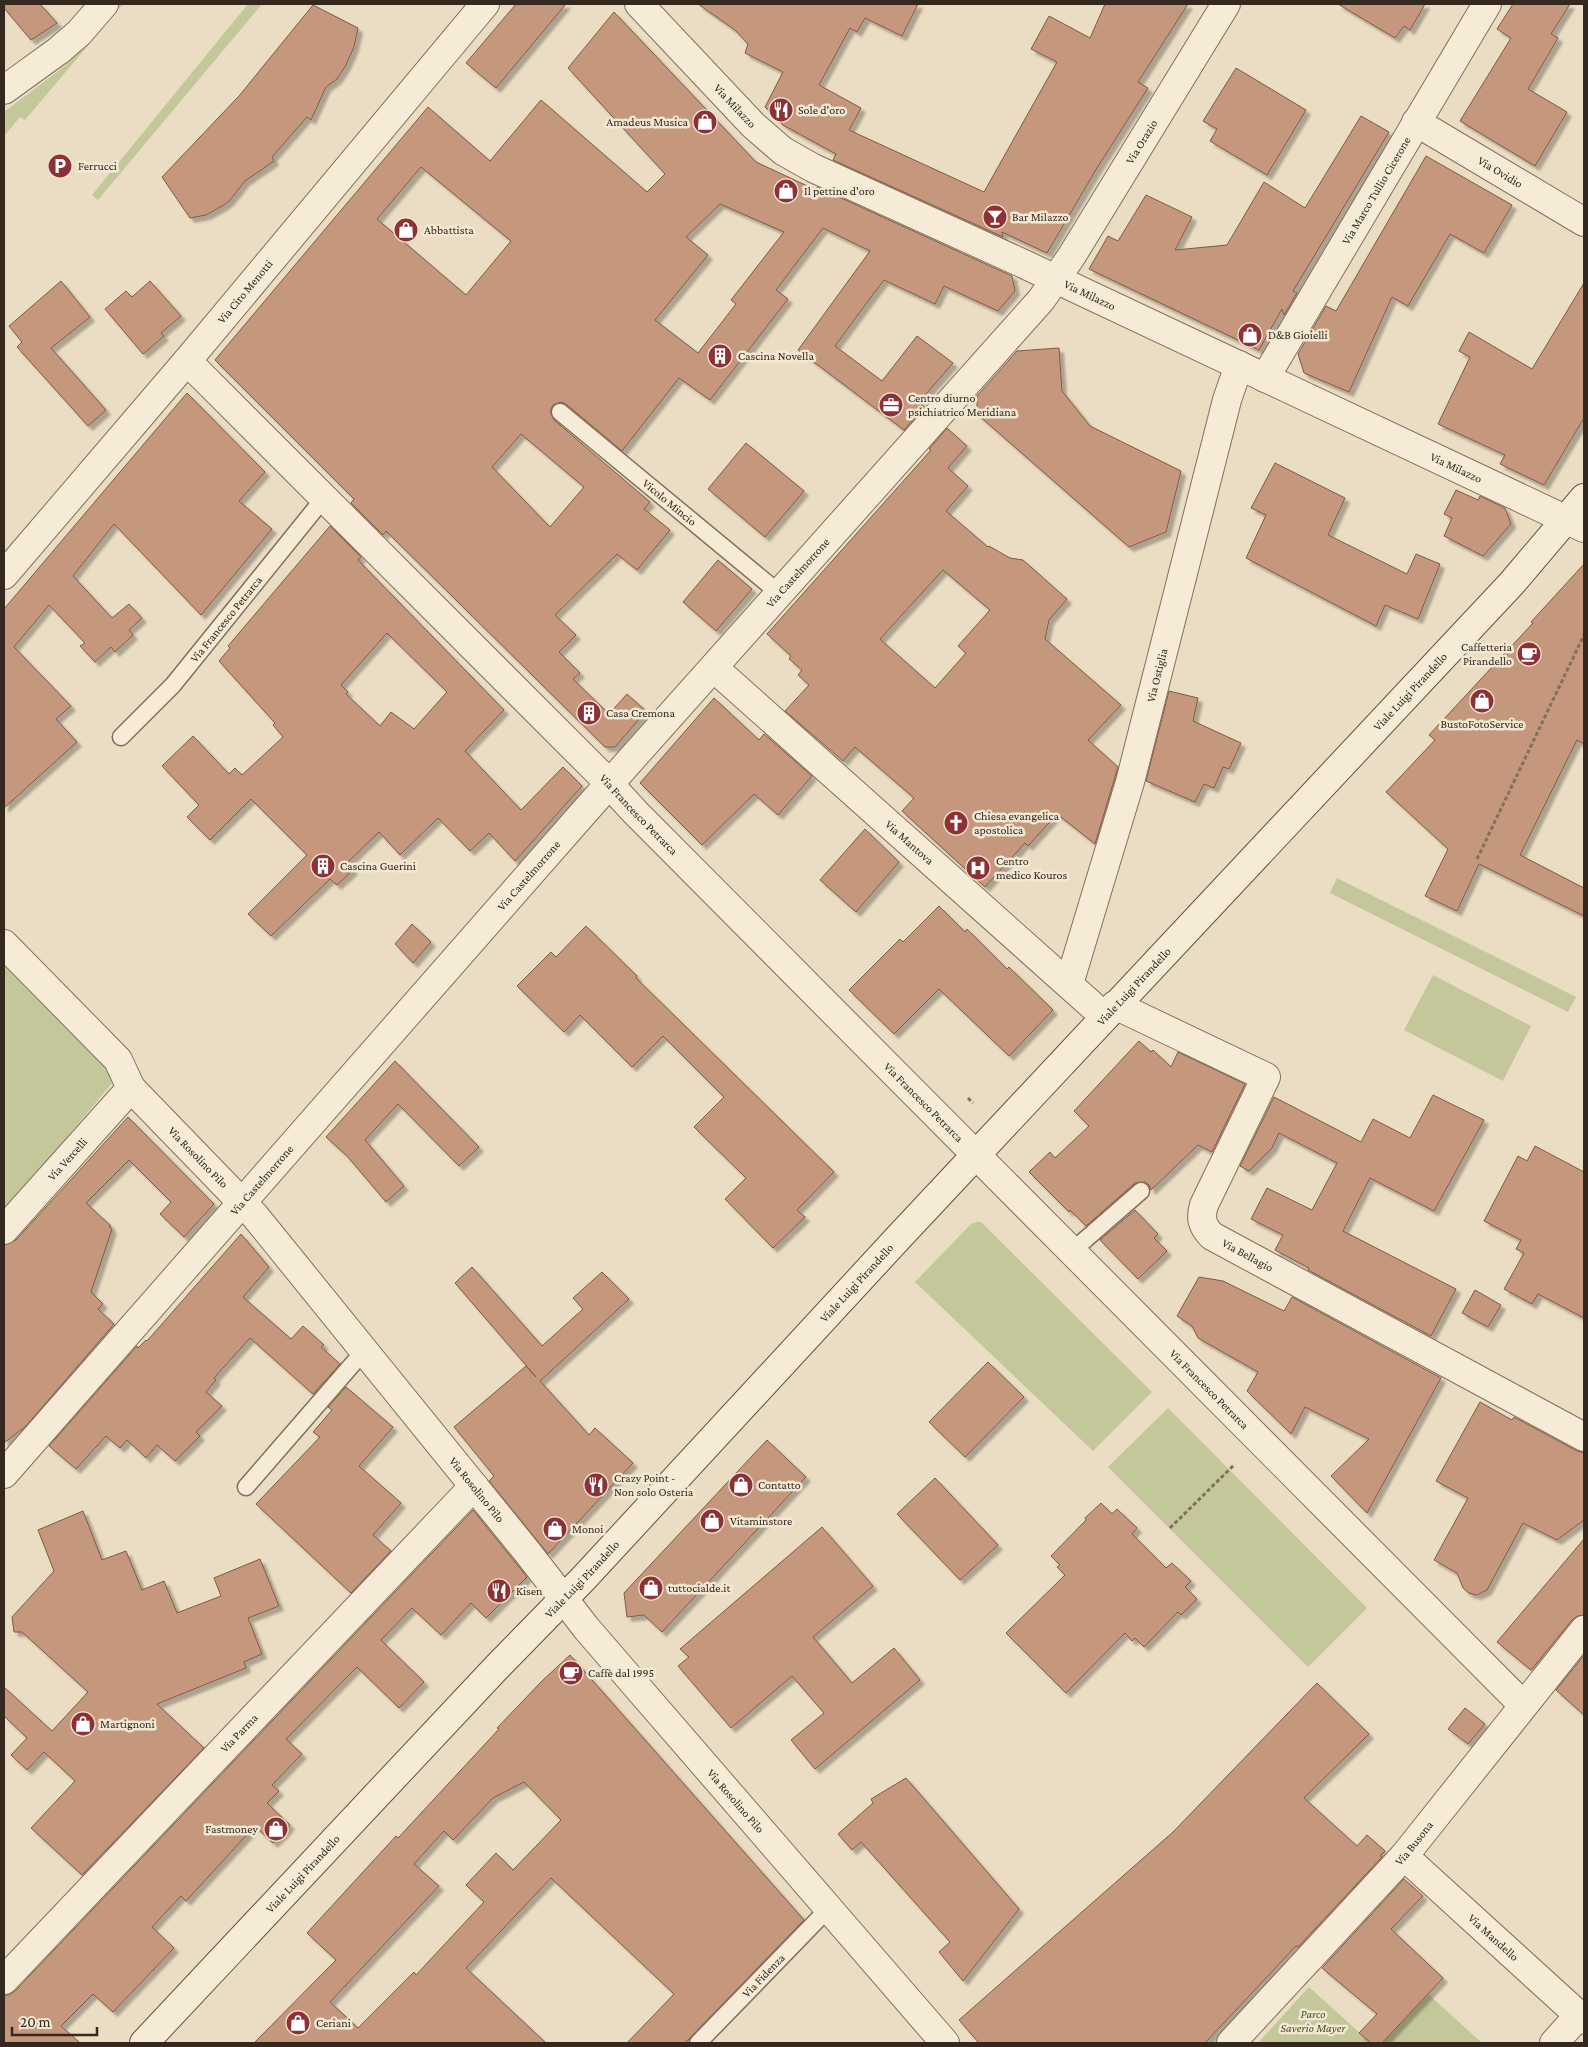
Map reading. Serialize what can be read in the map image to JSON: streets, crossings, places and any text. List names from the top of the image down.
{
  "streets": {
    "street": [
      "Via Milazzo",
      "Via Orazio",
      "Via Ovidio",
      "Via Marco Tullio Cicerone",
      "Via Ciro Menotti",
      "Via Castelmorrone",
      "Via Francesco Petrarca",
      "Via Ostiglia",
      "Viale Luigi Pirandello",
      "Via Mantova",
      "Via Rosolino Pilo",
      "Via Vercelli",
      "Via Bellagio",
      "Via Parma",
      "Via Busona",
      "Via Mandello"
    ],
    "lane": ["Vicolo Mincio", "Via Fidenza"]
  },
  "crossings": [
    ["Via Milazzo", "Via Orazio"],
    ["Via Milazzo", "Via Marco Tullio Cicerone"],
    ["Via Milazzo", "Via Castelmorrone"],
    ["Via Milazzo", "Via Ostiglia"],
    ["Via Milazzo", "Viale Luigi Pirandello"],
    ["Via Orazio", "Via Castelmorrone"],
    ["Via Ovidio", "Via Marco Tullio Cicerone"],
    ["Via Ciro Menotti", "Via Francesco Petrarca"],
    ["Vicolo Mincio", "Via Castelmorrone"],
    ["Via Castelmorrone", "Via Francesco Petrarca"],
    ["Via Castelmorrone", "Via Mantova"],
    ["Via Castelmorrone", "Via Rosolino Pilo"],
    ["Via Francesco Petrarca", "Viale Luigi Pirandello"],
    ["Via Francesco Petrarca", "Via Busona"],
    ["Via Ostiglia", "Via Mantova"],
    ["Viale Luigi Pirandello", "Via Mantova"],
    ["Viale Luigi Pirandello", "Via Rosolino Pilo"],
    ["Viale Luigi Pirandello", "Via Bellagio"],
    ["Via Mantova", "Via Bellagio"],
    ["Via Rosolino Pilo", "Via Vercelli"],
    ["Via Rosolino Pilo", "Via Parma"],
    ["Via Rosolino Pilo", "Via Fidenza"],
    ["Via Busona", "Via Mandello"]
  ],
  "parks": ["Parco Saverio Mayer"],
  "places": {
    "restaurant": ["Sole d'oro", "Crazy Point - Non solo Osteria", "Kisen"],
    "shop": [
      "Amadeus Musica",
      "Il pettine d'oro",
      "Abbattista",
      "D&B Gioielli",
      "BustoFotoService",
      "Contatto",
      "Vitaminstore",
      "Monoi",
      "tuttocialde.it",
      "Martignoni",
      "Fastmoney",
      "Ceriani"
    ],
    "parking": ["Ferrucci"],
    "bar": ["Bar Milazzo"],
    "building": ["Cascina Novella", "Casa Cremona", "Cascina Guerini"],
    "office": ["Centro diurno psichiatrico Meridiana"],
    "cafe": ["Caffetteria Pirandello", "Caffè dal 1995"],
    "church": ["Chiesa evangelica apostolica"],
    "hospital": ["Centro medico Kouros"]
  },
  "scale_bar": "20 m"
}
